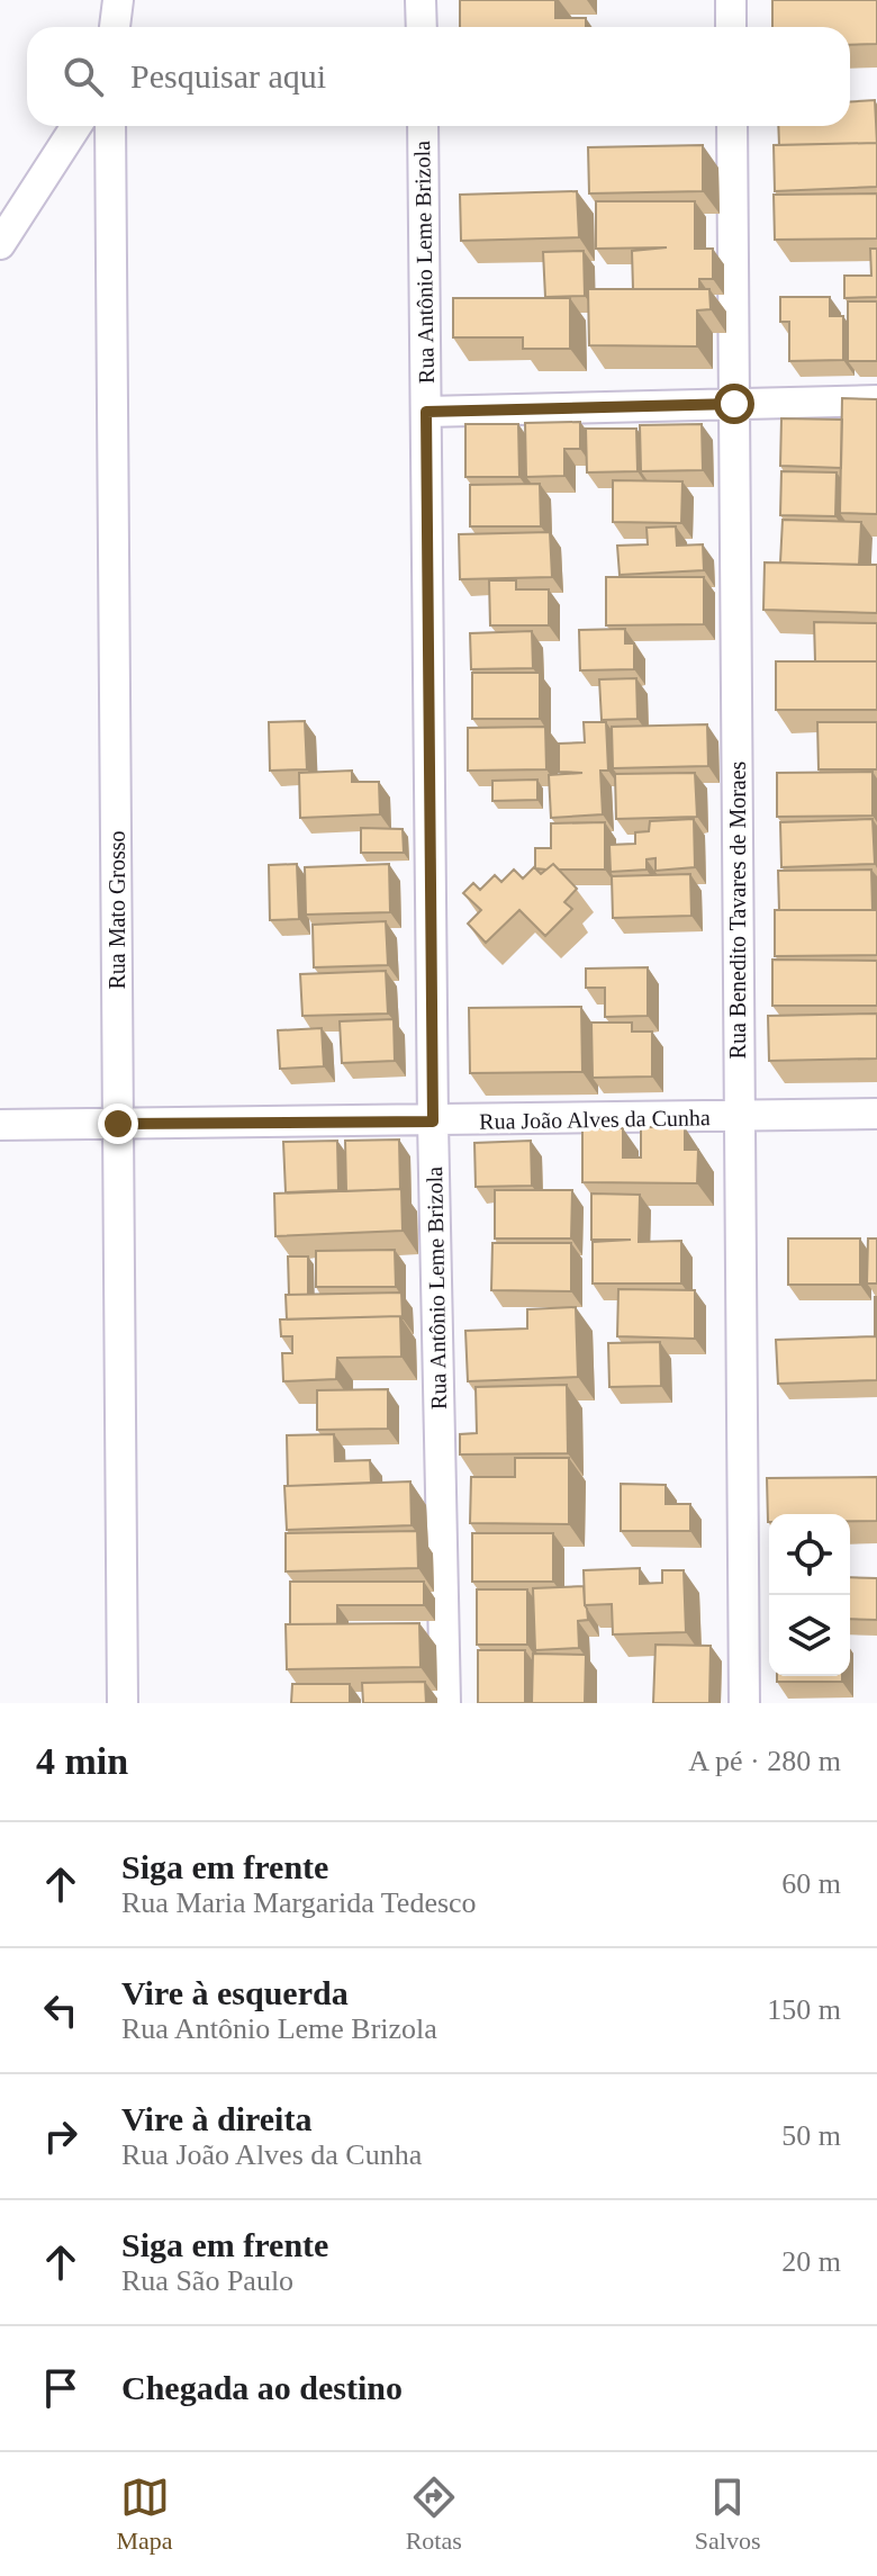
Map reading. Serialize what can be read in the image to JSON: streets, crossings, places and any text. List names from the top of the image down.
{
  "streets": {
    "street": [
      "Rua Antônio Leme Brizola",
      "Rua Mato Grosso",
      "Rua Benedito Tavares de Moraes",
      "Rua João Alves da Cunha"
    ]
  },
  "crossings": [
    ["Rua Antônio Leme Brizola", "Rua João Alves da Cunha"],
    ["Rua Mato Grosso", "Rua João Alves da Cunha"],
    ["Rua Benedito Tavares de Moraes", "Rua João Alves da Cunha"]
  ],
  "page": {
    "search": "Pesquisar aqui",
    "heading": ["4 min", "A pé · 280 m"],
    "list": [
      ["Siga em frente", "Rua Maria Margarida Tedesco", "60 m"],
      ["Vire à esquerda", "Rua Antônio Leme Brizola", "150 m"],
      ["Vire à direita", "Rua João Alves da Cunha", "50 m"],
      ["Siga em frente", "Rua São Paulo", "20 m"],
      "Chegada ao destino"
    ],
    "nav": ["Mapa", "Rotas", "Salvos"]
  }
}
